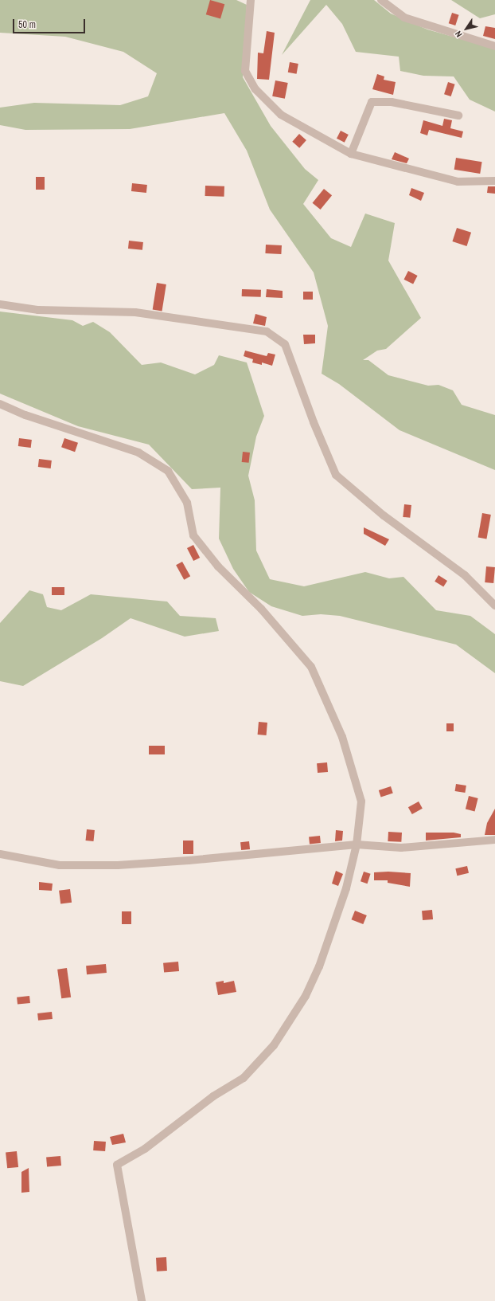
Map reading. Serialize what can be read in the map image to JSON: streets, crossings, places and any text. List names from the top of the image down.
{
  "scale_bar": "50 m",
  "north": "bottom left"
}
